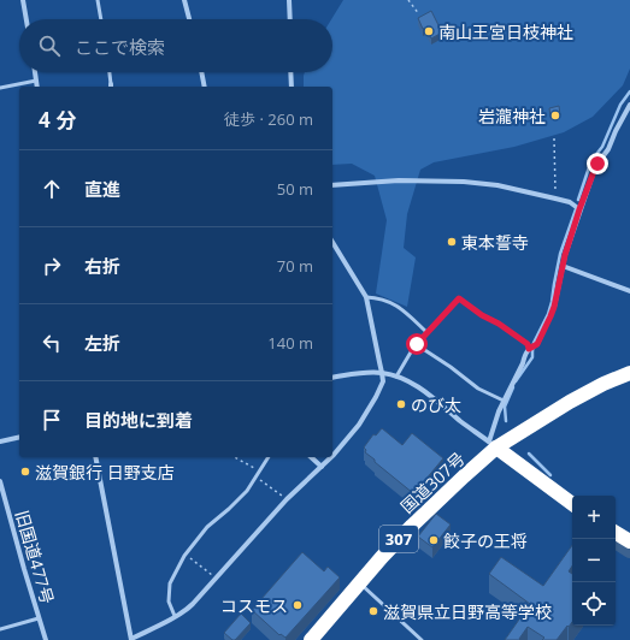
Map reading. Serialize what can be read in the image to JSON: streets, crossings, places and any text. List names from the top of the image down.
{
  "streets": {
    "highway": ["国道307号", "307"],
    "street": ["旧国道477号"]
  },
  "crossings": [
    ["国道307号", "307"]
  ],
  "places": [
    "南山王宮日枝神社",
    "岩瀧神社",
    "東本誓寺",
    "のび太",
    "滋賀銀行 日野支店",
    "餃子の王将",
    "コスモス",
    "滋賀県立日野高等学校"
  ],
  "page": {
    "search": "ここで検索",
    "heading": ["4 分", "徒歩 · 260 m"],
    "list": [
      ["直進", "50 m"],
      ["右折", "70 m"],
      ["左折", "140 m"],
      "目的地に到着"
    ],
    "map_buttons": ["+", "−"]
  }
}
